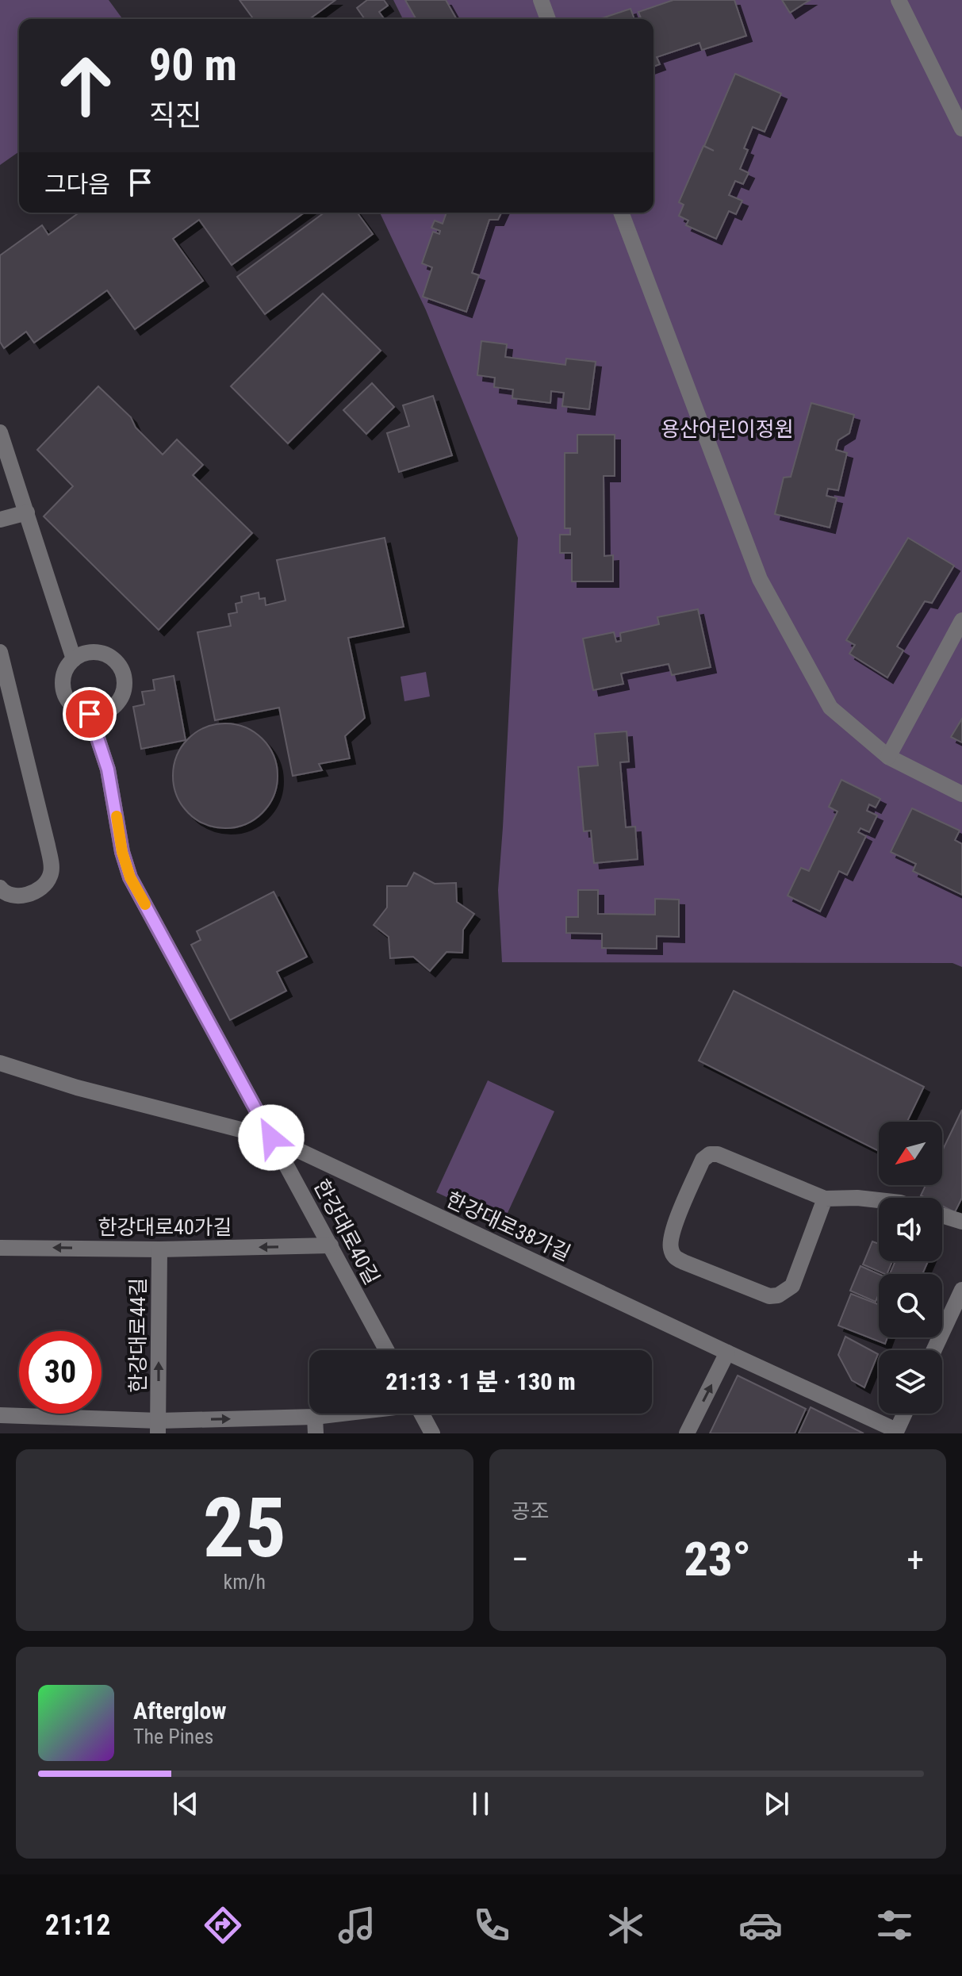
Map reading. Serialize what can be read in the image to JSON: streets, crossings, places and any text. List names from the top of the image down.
{
  "streets": {
    "street": [
      "한강대로38가길",
      "한강대로40가길",
      "한강대로40길",
      "한강대로44길"
    ]
  },
  "crossings": [
    ["한강대로38가길", "한강대로40길"],
    ["한강대로40가길", "한강대로40길"],
    ["한강대로40가길", "한강대로44길"]
  ],
  "one_way": ["한강대로40가길", "한강대로44길"],
  "parks": ["용산어린이정원"],
  "north": "bottom left",
  "page": {
    "turn": ["90 m", "직진"],
    "then": "그다음",
    "limit": "30",
    "trip": "21:13 · 1 분 · 130 m",
    "tile": [
      ["25", "km/h"],
      "공조"
    ],
    "heat": ["−", "23°", "+"],
    "song": ["Afterglow", "The Pines"],
    "tabs": "21:12"
  }
}
